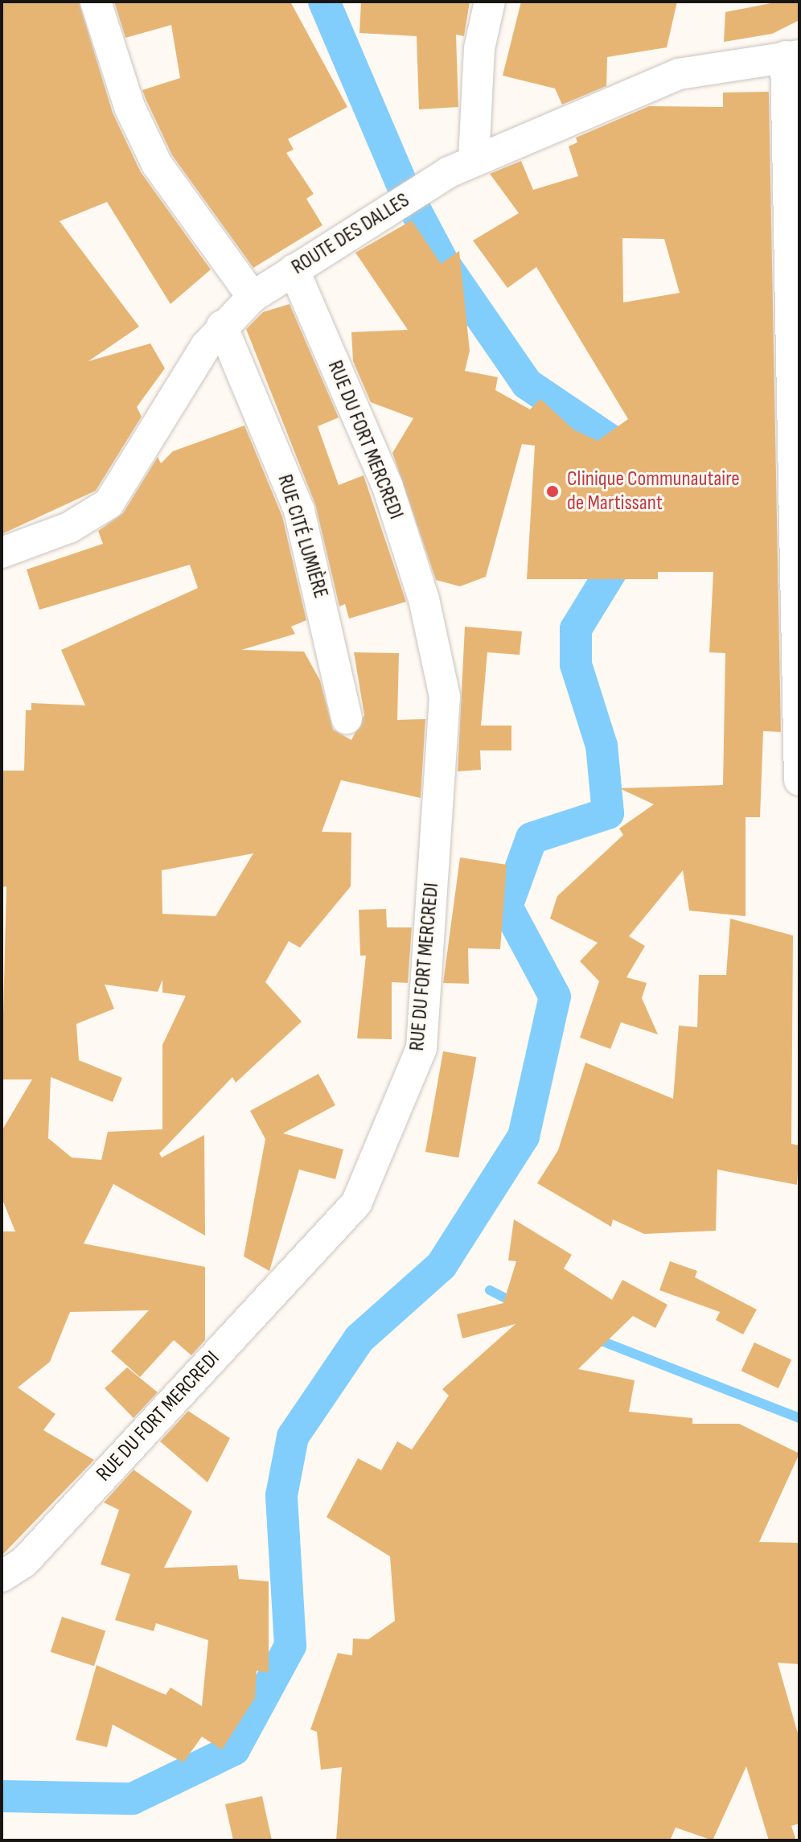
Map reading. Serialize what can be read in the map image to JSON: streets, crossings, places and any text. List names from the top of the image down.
{
  "streets": {
    "street": ["ROUTE DES DALLES", "RUE DU FORT MERCREDI", "RUE CITÉ LUMIÈRE"]
  },
  "crossings": [
    ["ROUTE DES DALLES", "RUE DU FORT MERCREDI"],
    ["ROUTE DES DALLES", "RUE CITÉ LUMIÈRE"]
  ],
  "places": ["Clinique Communautaire de Martissant"]
}
